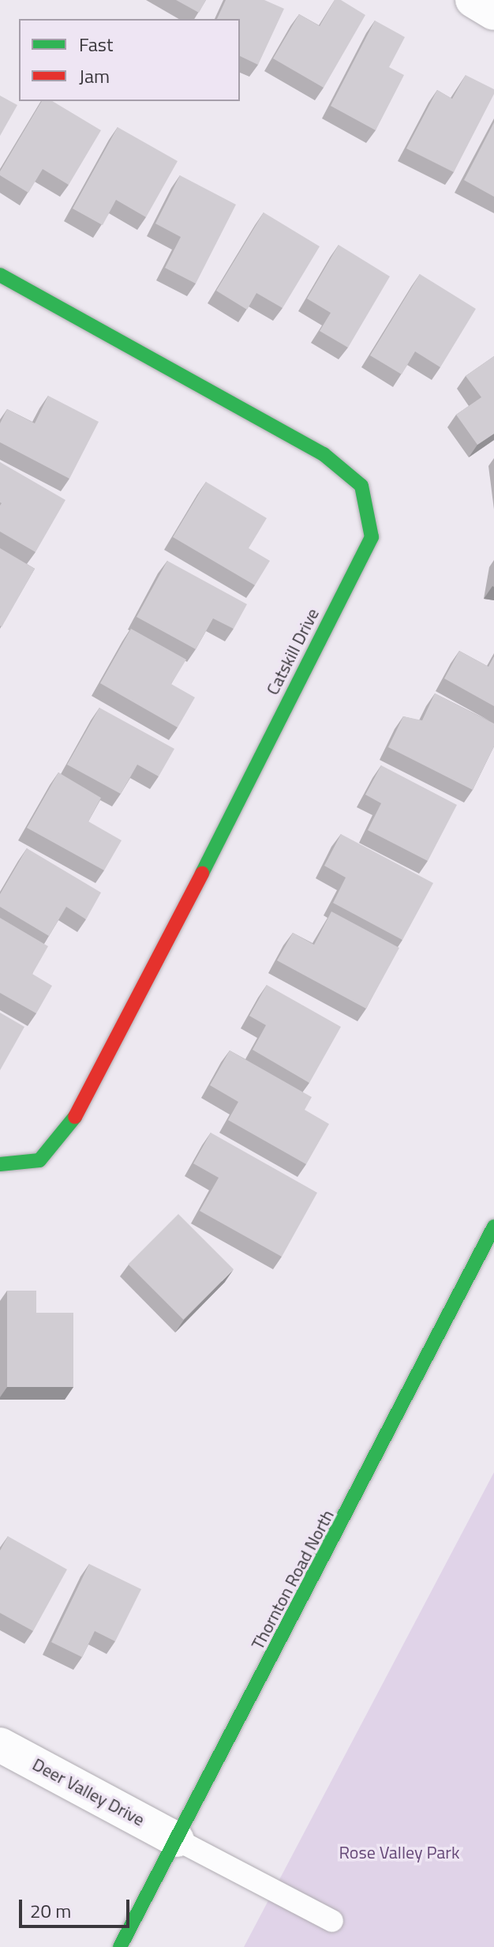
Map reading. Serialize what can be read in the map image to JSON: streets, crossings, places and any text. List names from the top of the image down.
{
  "streets": {
    "street": ["Catskill Drive", "Thornton Road North", "Deer Valley Drive"]
  },
  "crossings": [
    ["Thornton Road North", "Deer Valley Drive"]
  ],
  "parks": ["Rose Valley Park"],
  "legend": ["Fast", "Jam"],
  "scale_bar": "20 m"
}
